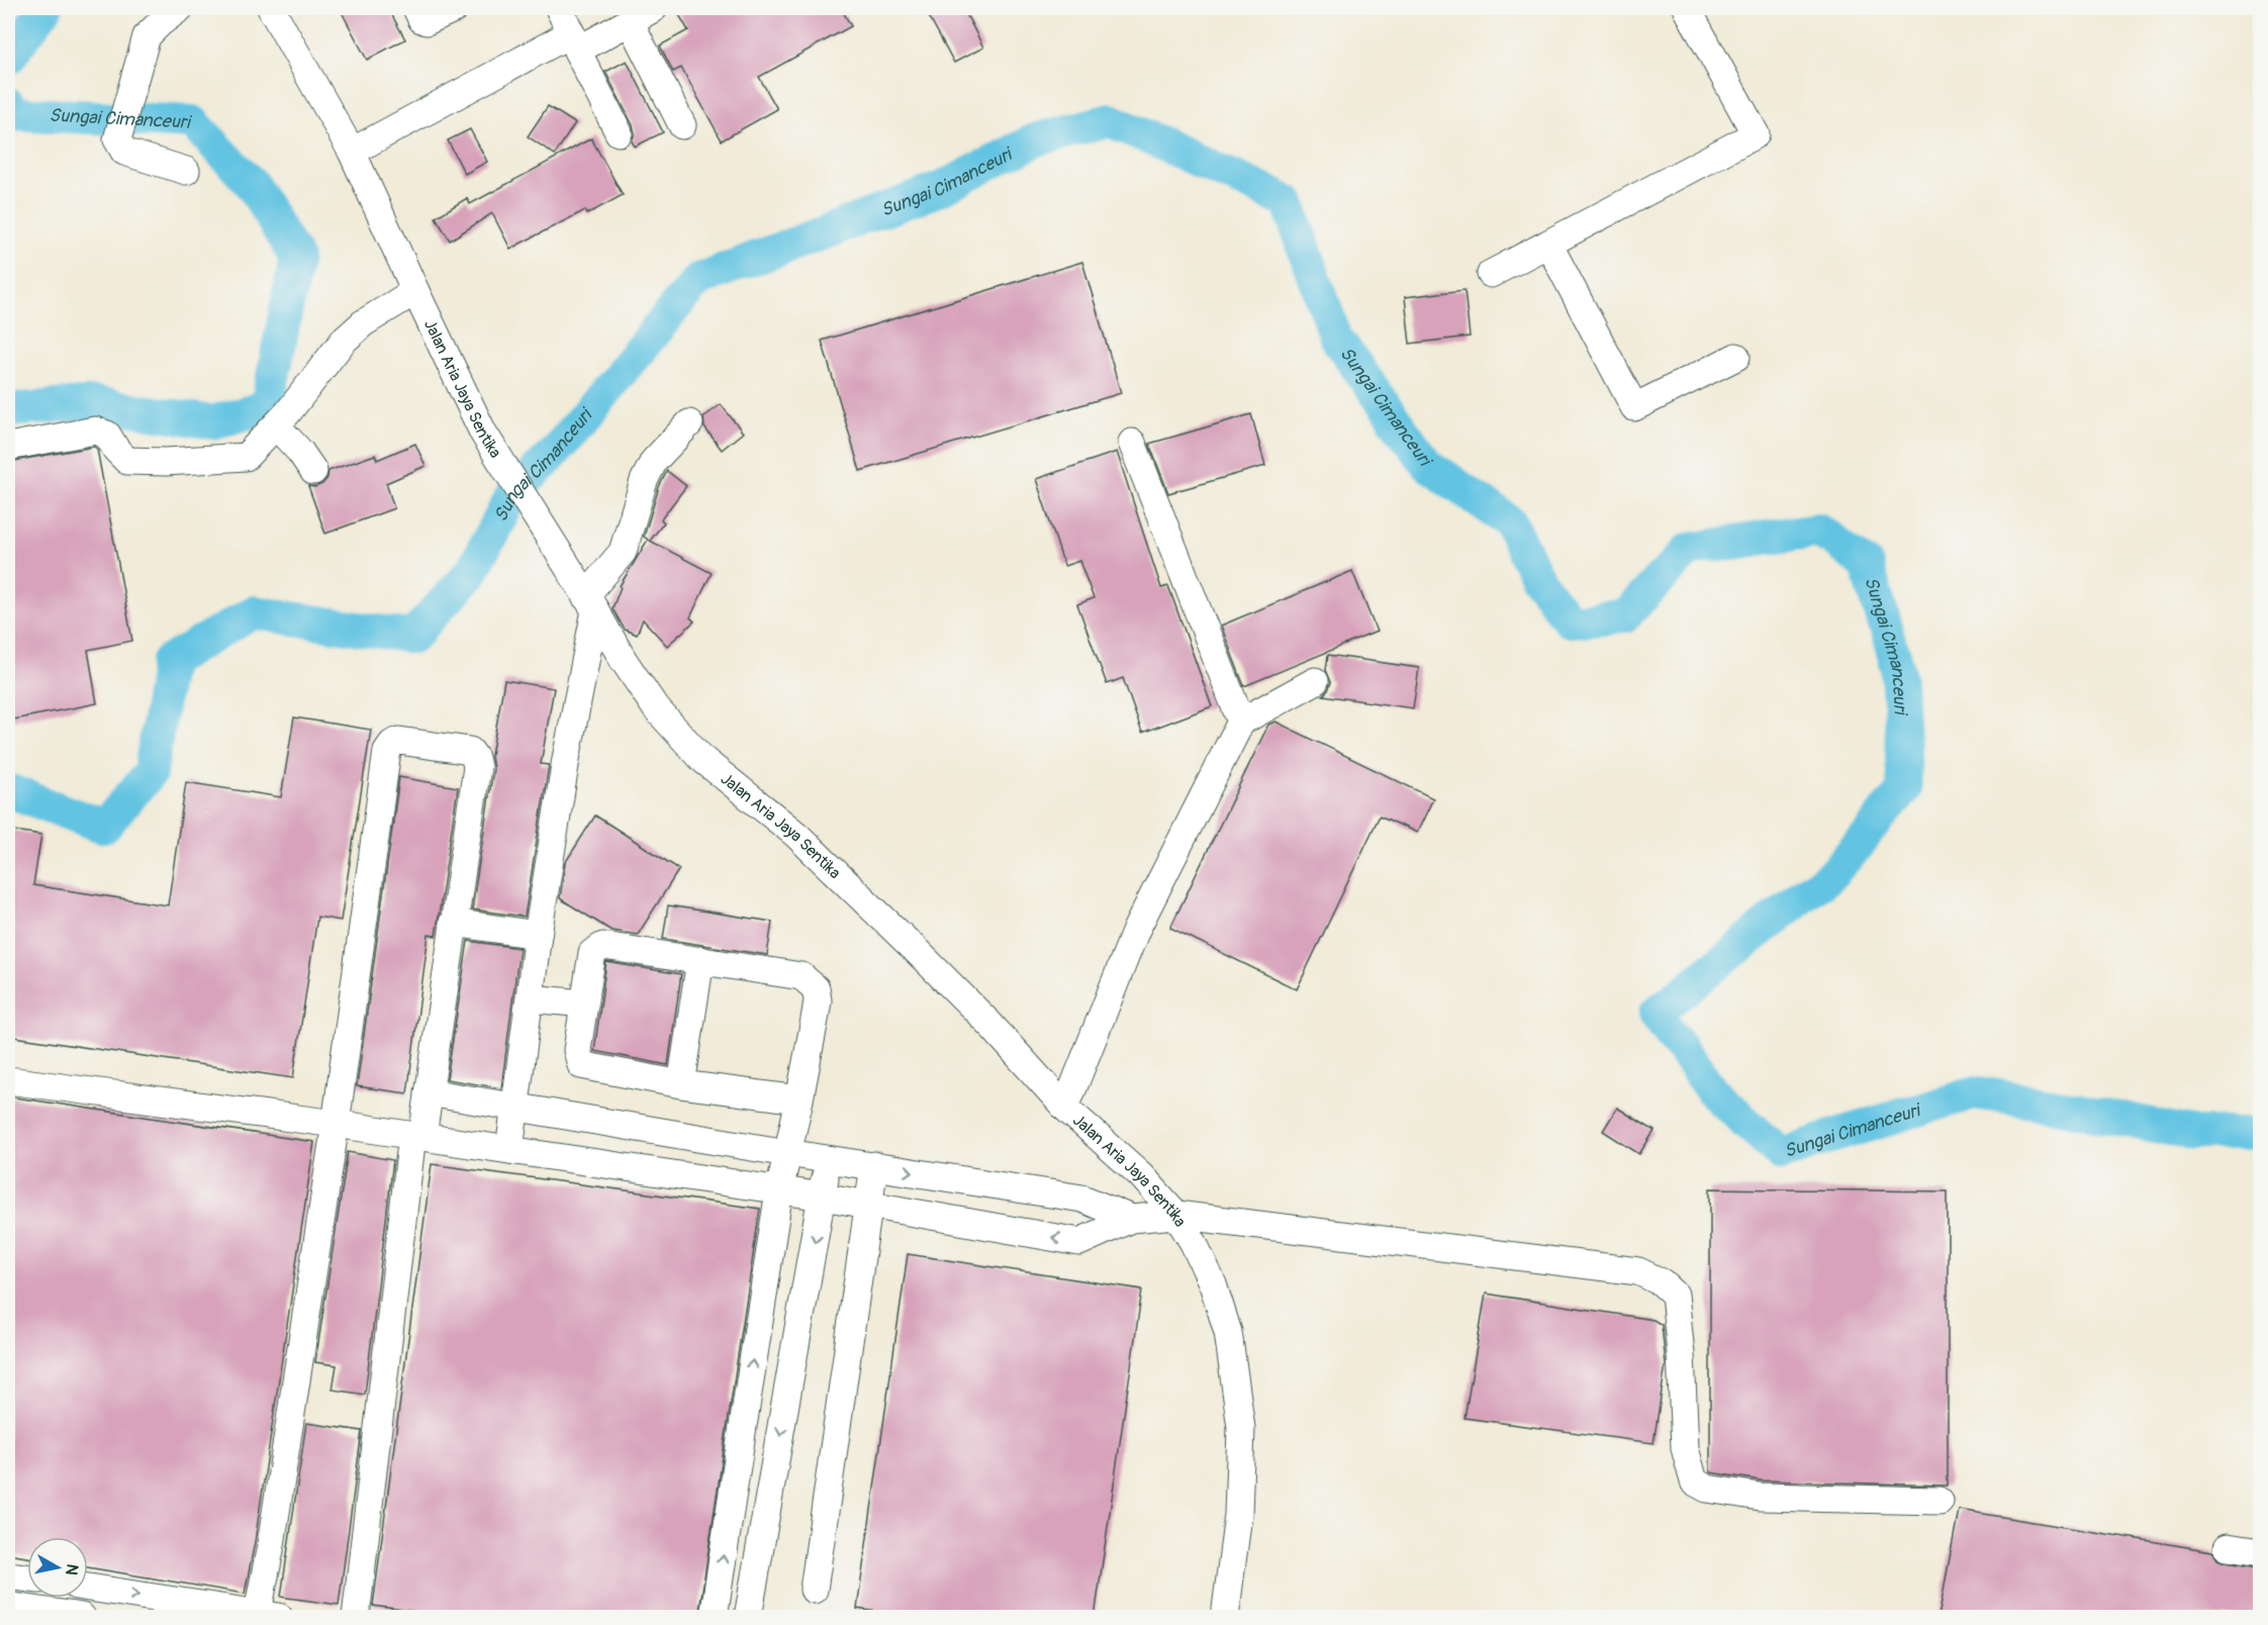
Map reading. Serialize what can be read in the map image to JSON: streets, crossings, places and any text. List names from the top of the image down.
{
  "streets": {
    "street": ["Jalan Aria Jaya Sentika"]
  },
  "water": ["Sungai Cimanceuri"],
  "north": "right"
}
